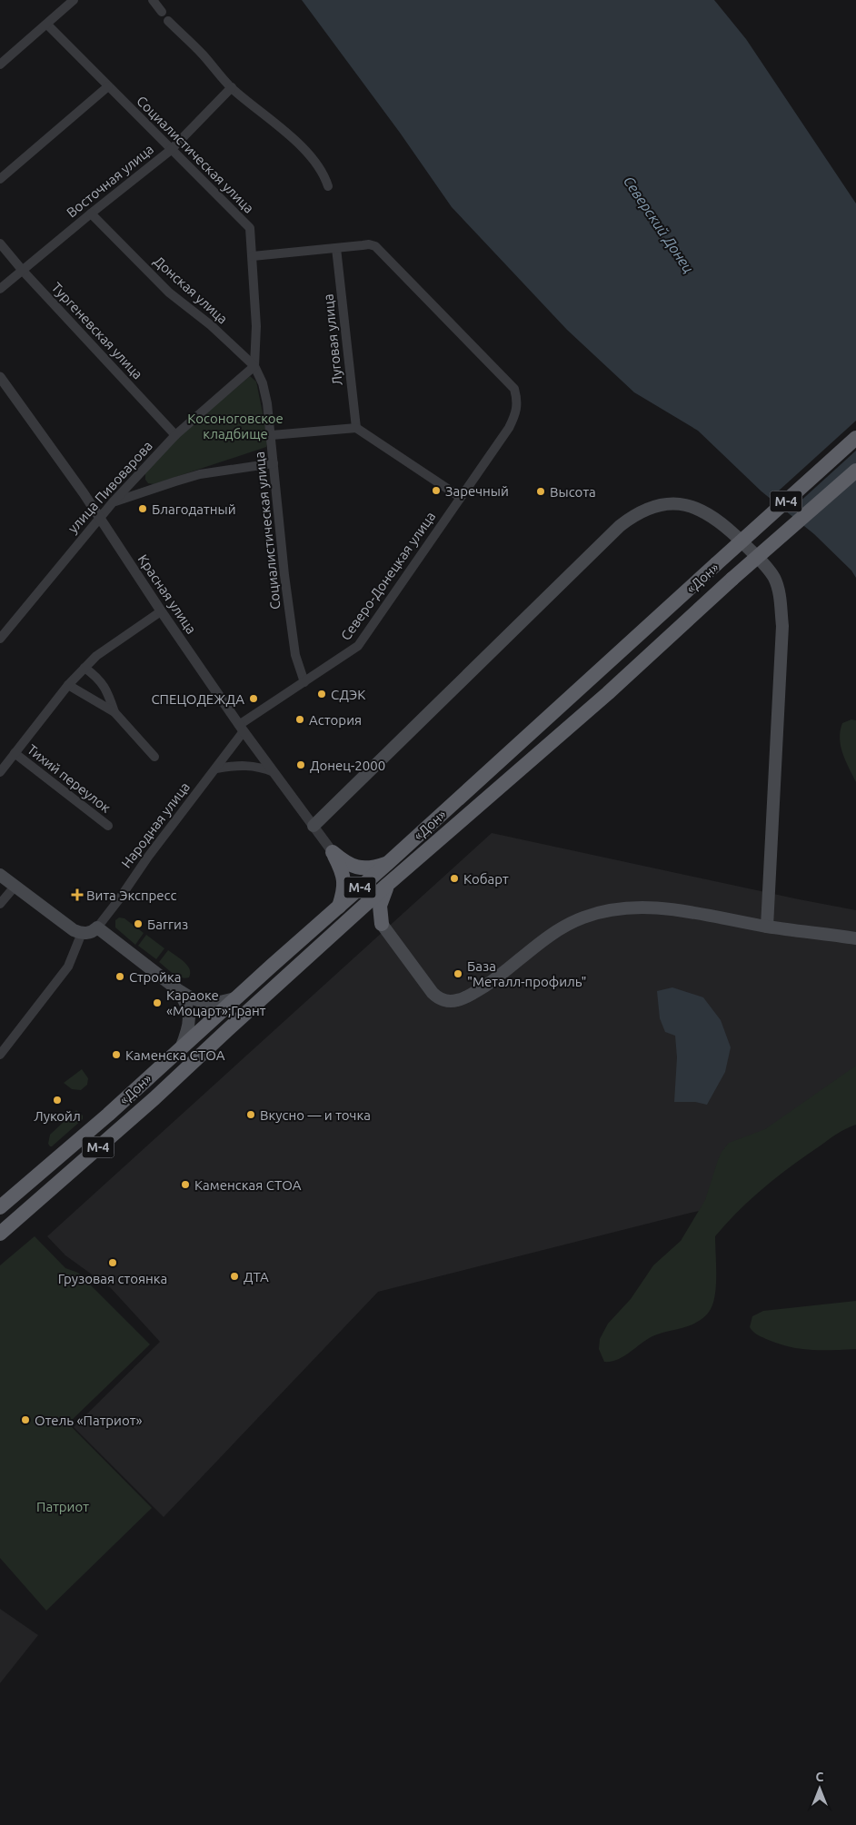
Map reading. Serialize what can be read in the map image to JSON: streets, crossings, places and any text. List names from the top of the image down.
{
  "streets": {
    "highway": ["М-4", "«Дон»"],
    "street": [
      "Социалистическая улица",
      "Восточная улица",
      "Донская улица",
      "Тургеневская улица",
      "Луговая улица",
      "улица Пивоварова",
      "Северо-Донецкая улица",
      "Красная улица",
      "Тихий переулок",
      "Народная улица"
    ]
  },
  "crossings": [
    ["Социалистическая улица", "Восточная улица"],
    ["Социалистическая улица", "Донская улица"],
    ["Социалистическая улица", "улица Пивоварова"],
    ["Социалистическая улица", "Северо-Донецкая улица"],
    ["Восточная улица", "Донская улица"],
    ["Восточная улица", "Тургеневская улица"],
    ["Донская улица", "улица Пивоварова"],
    ["Тургеневская улица", "улица Пивоварова"],
    ["Луговая улица", "Северо-Донецкая улица"],
    ["улица Пивоварова", "Красная улица"],
    ["Северо-Донецкая улица", "Красная улица"],
    ["Северо-Донецкая улица", "Народная улица"],
    ["Красная улица", "Тихий переулок"],
    ["Красная улица", "Народная улица"]
  ],
  "water": ["Северский Донец"],
  "parks": ["Косоноговское кладбище", "Патриот"],
  "places": {
    "other": [
      "Заречный",
      "Высота",
      "Благодатный",
      "СДЭК",
      "СПЕЦОДЕЖДА",
      "Астория",
      "Донец-2000",
      "Кобарт",
      "Баггиз",
      "База \"Металл-профиль\"",
      "Стройка",
      "Караоке «Моцарт»;Грант",
      "Каменска СТОА",
      "Лукойл",
      "Вкусно — и точка",
      "Каменская СТОА",
      "Грузовая стоянка",
      "ДТА",
      "Отель «Патриот»"
    ],
    "health": ["Вита Экспресс"]
  },
  "north": "top"
}
